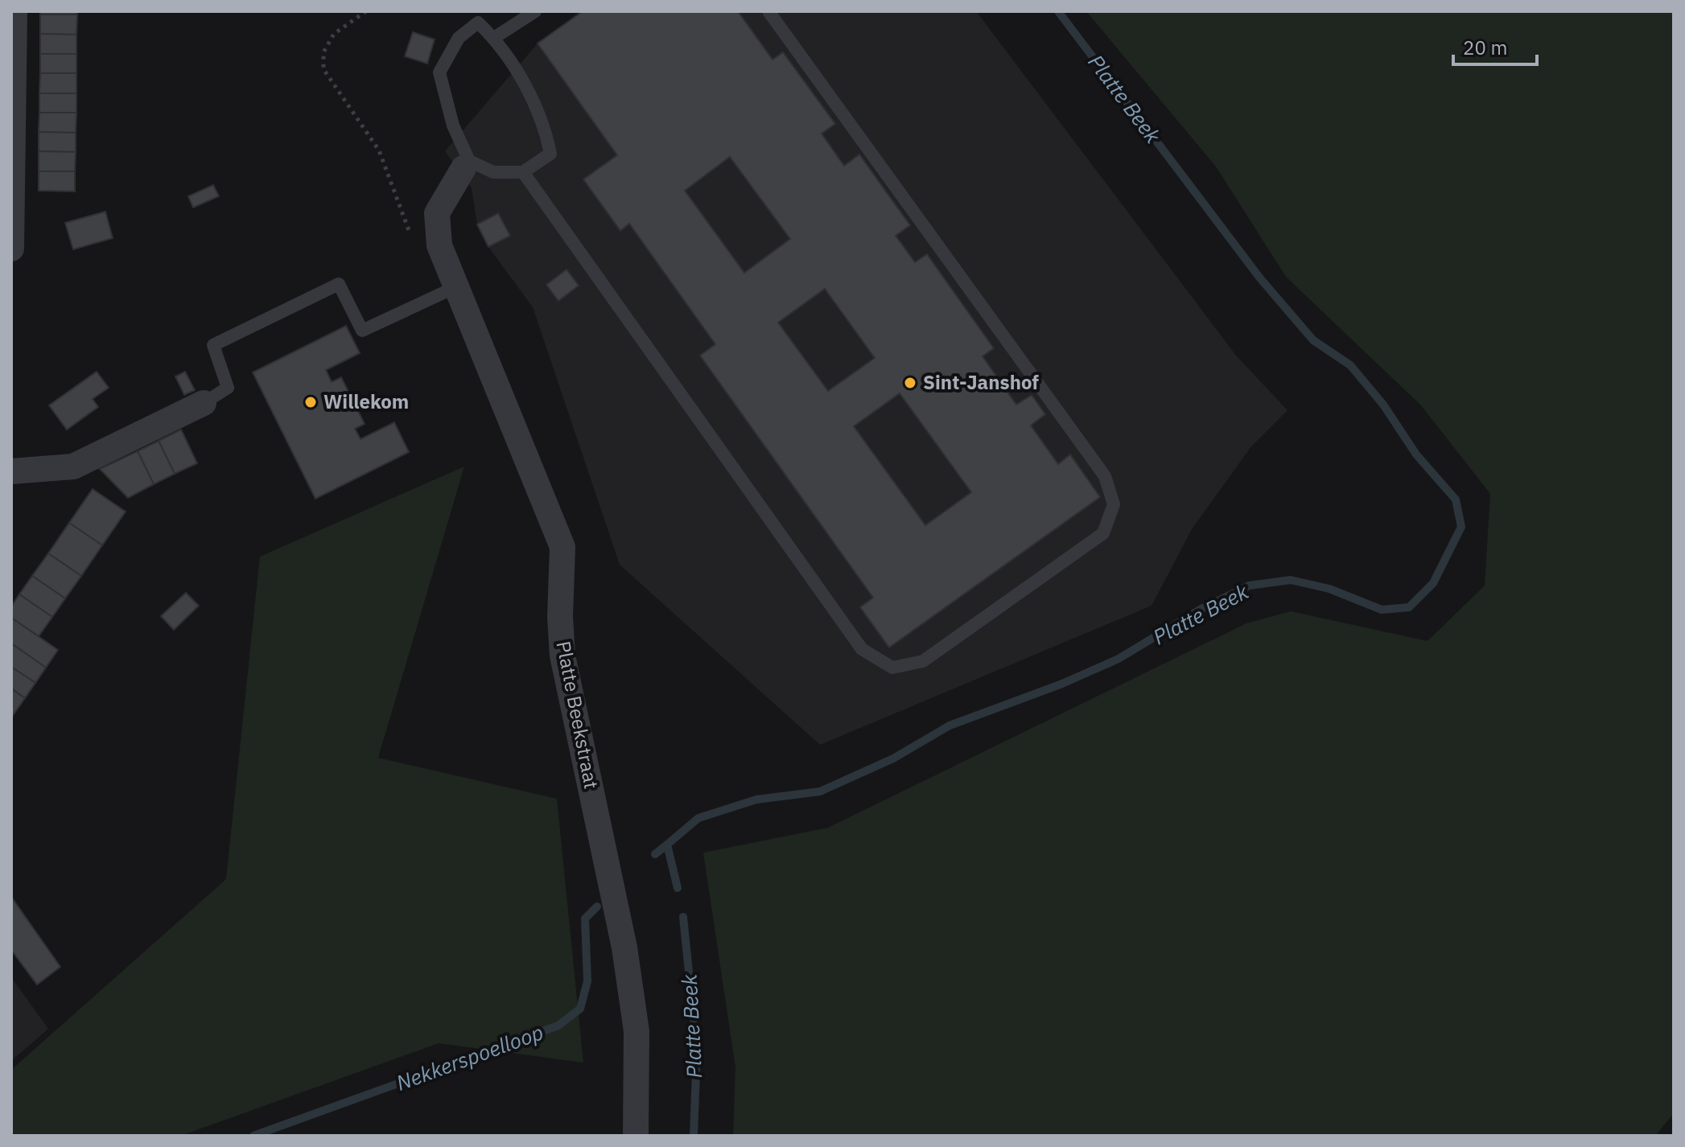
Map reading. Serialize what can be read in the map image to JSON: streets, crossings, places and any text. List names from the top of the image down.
{
  "streets": {
    "street": ["Platte Beekstraat"]
  },
  "water": ["Platte Beek", "Nekkerspoelloop"],
  "places": ["Sint-Janshof", "Willekom"],
  "scale_bar": "20 m"
}
